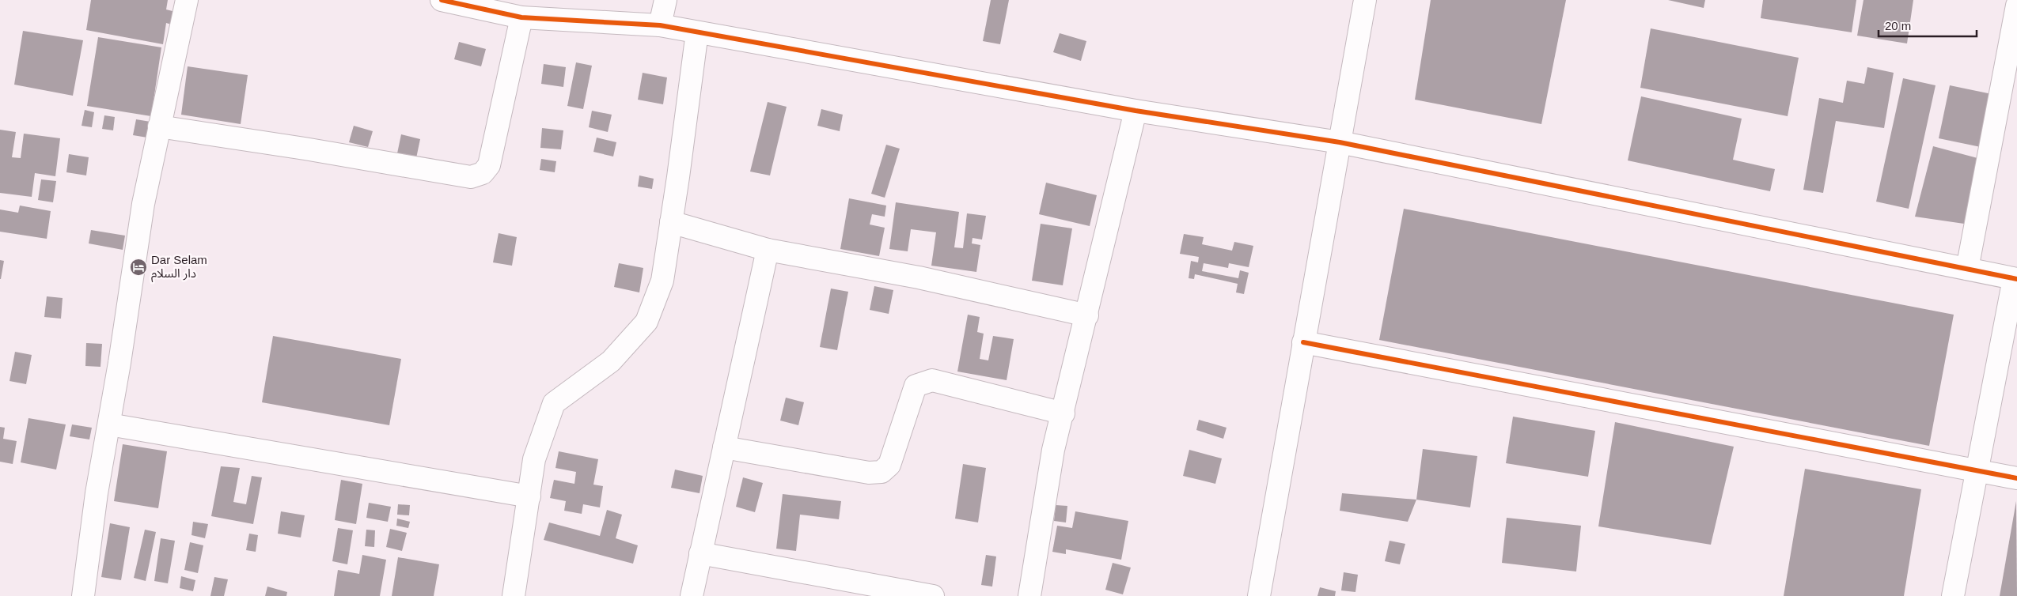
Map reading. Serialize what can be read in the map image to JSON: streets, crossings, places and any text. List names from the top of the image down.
{
  "places": {
    "hotel": ["Dar Selam دار السلام"]
  },
  "scale_bar": "20 m"
}
